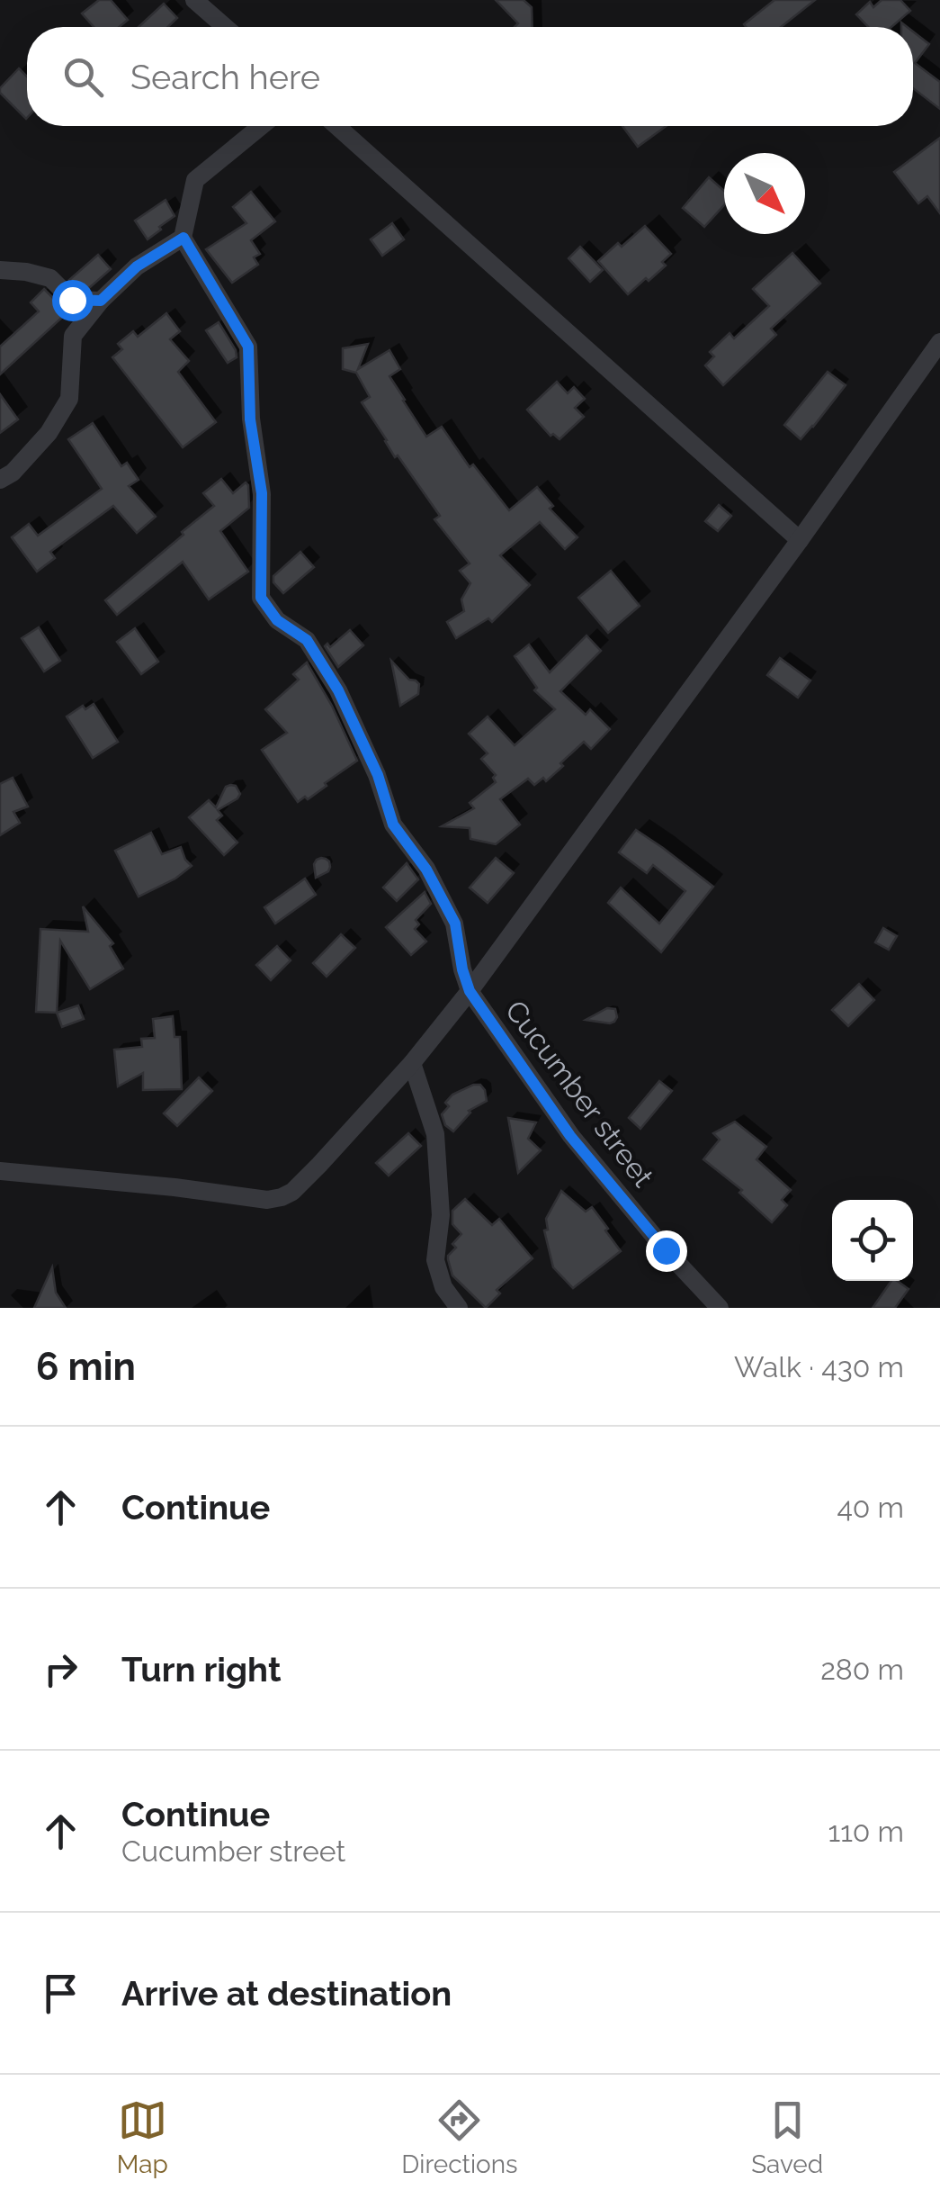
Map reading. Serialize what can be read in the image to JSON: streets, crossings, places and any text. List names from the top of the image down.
{
  "streets": {
    "street": ["Cucumber street"]
  },
  "north": "bottom right",
  "page": {
    "search": "Search here",
    "heading": ["6 min", "Walk · 430 m"],
    "list": [
      ["Continue", "40 m"],
      ["Turn right", "280 m"],
      ["Continue", "Cucumber street", "110 m"],
      "Arrive at destination"
    ],
    "nav": ["Map", "Directions", "Saved"]
  }
}
